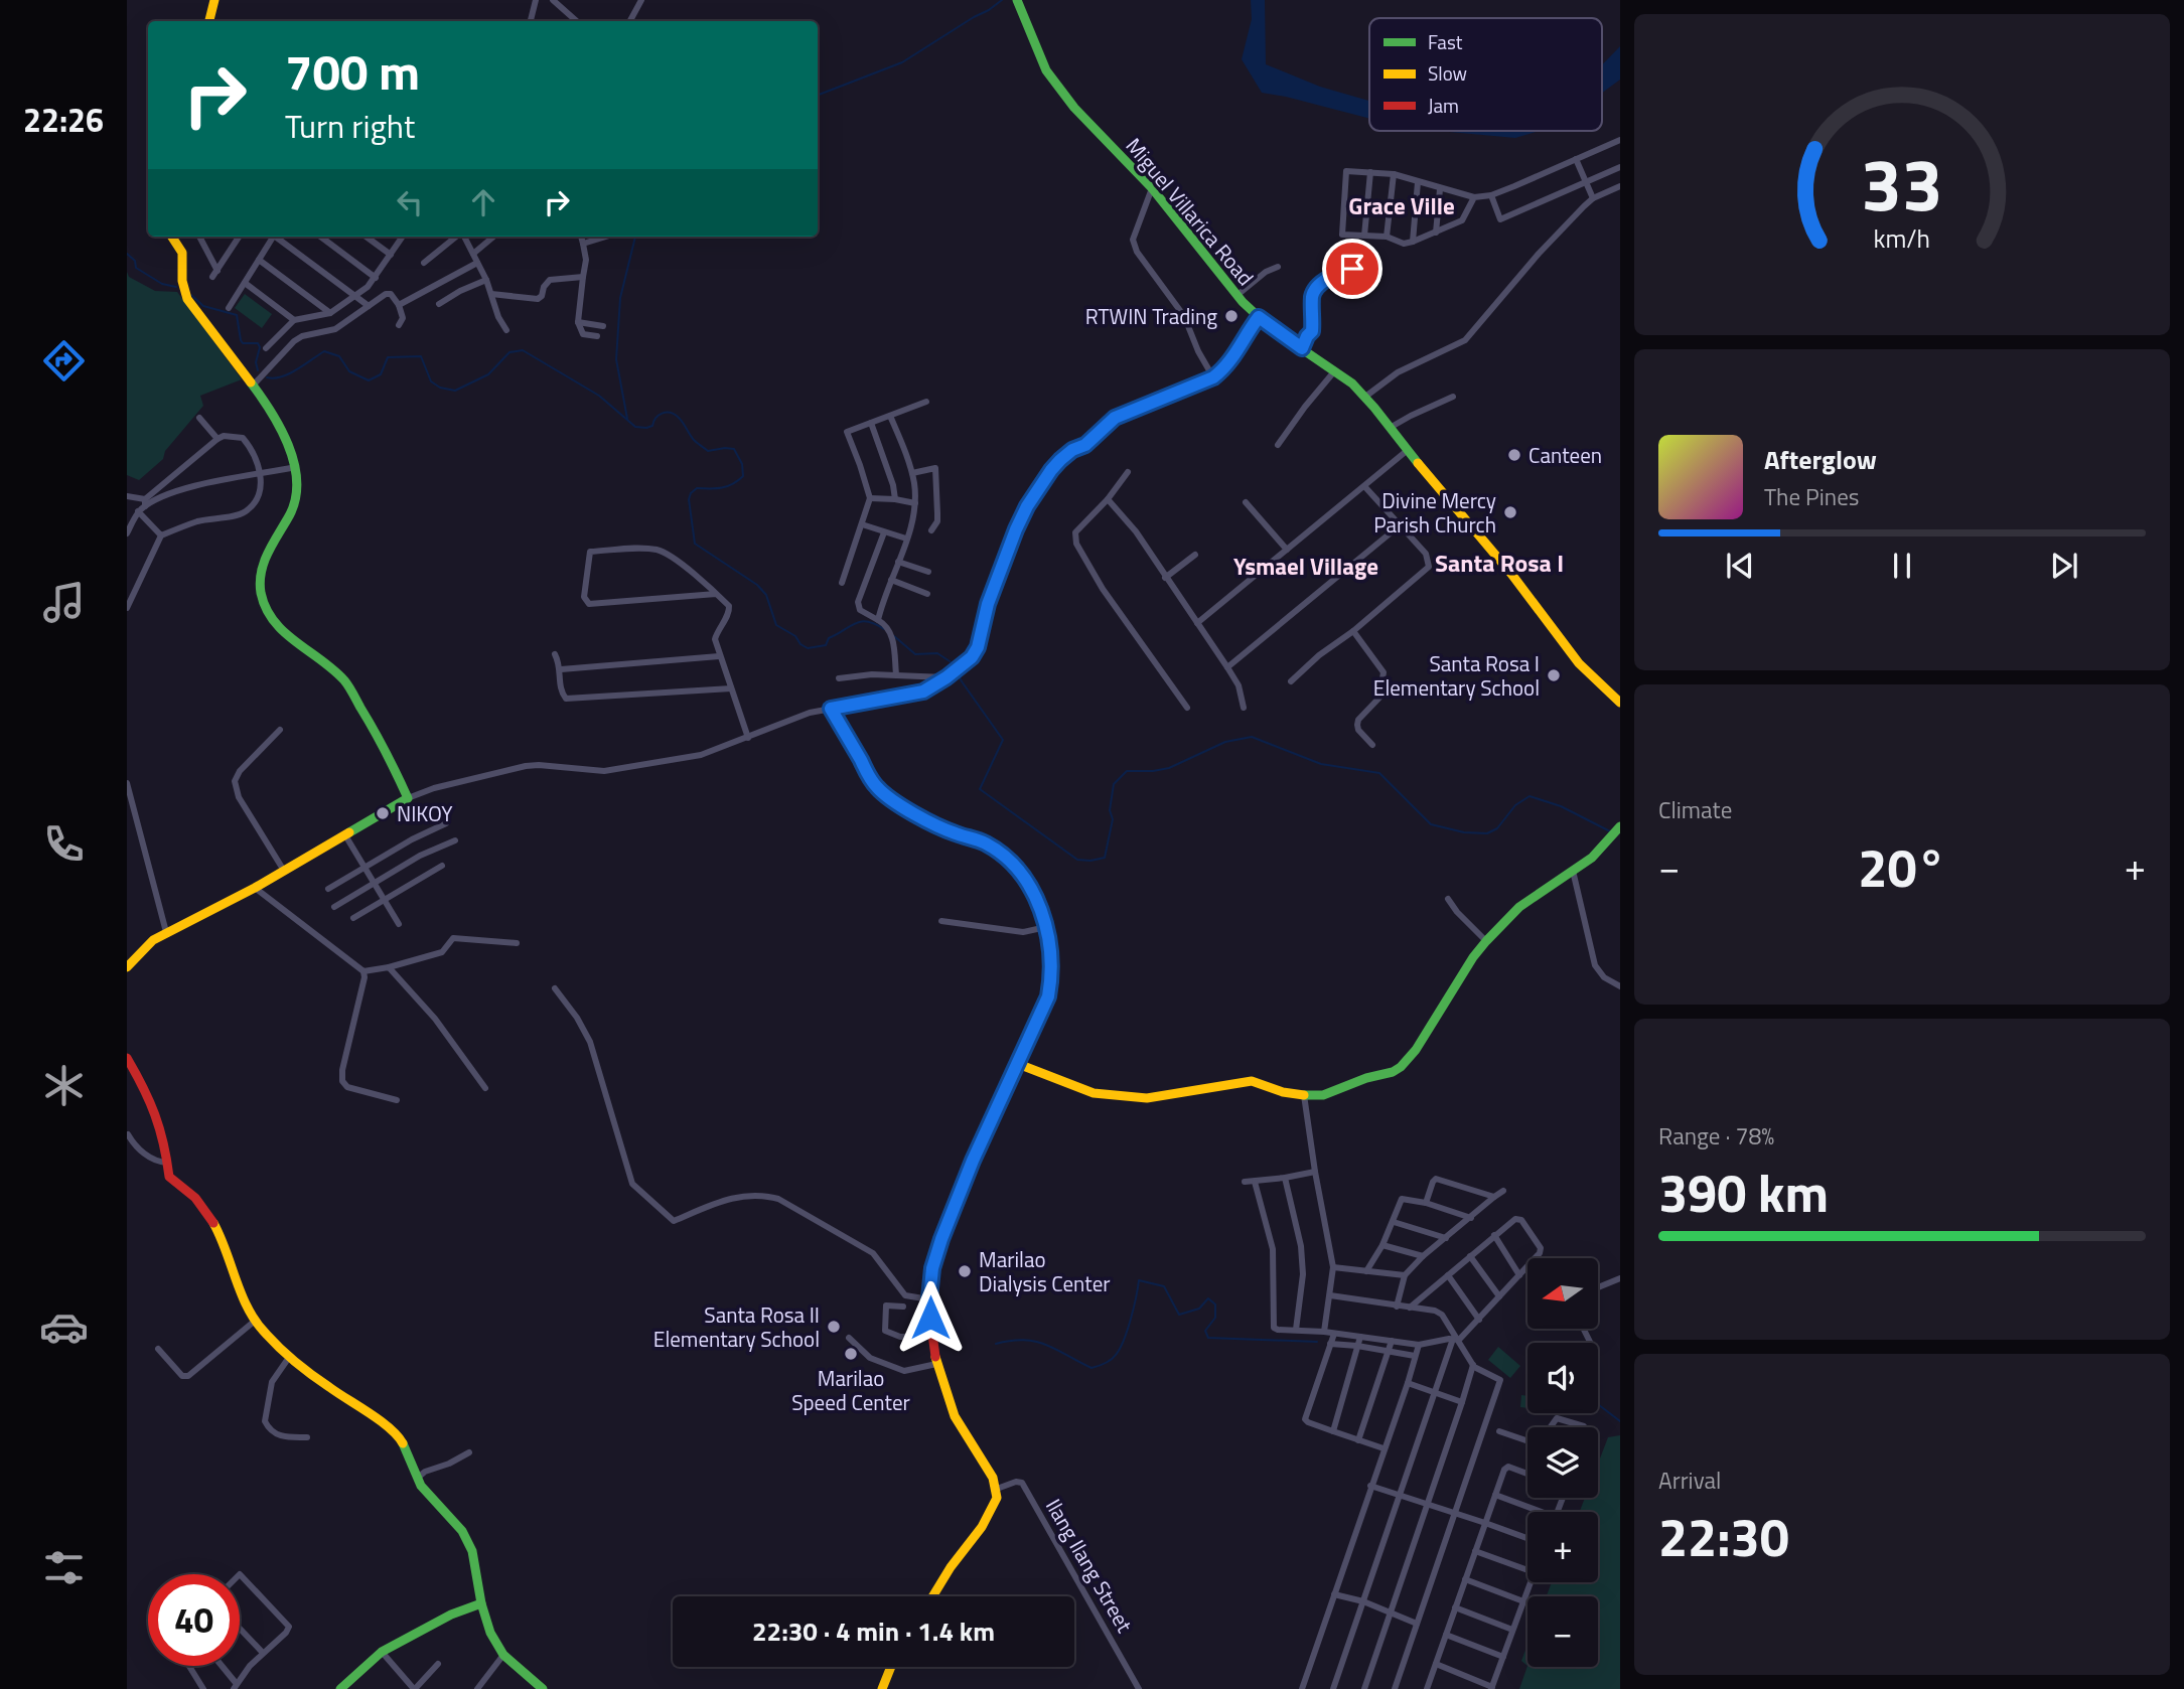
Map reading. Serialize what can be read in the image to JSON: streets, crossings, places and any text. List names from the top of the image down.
{
  "streets": {
    "street": ["Miguel Villarica Road", "Ilang Ilang Street"]
  },
  "districts": ["Grace Ville", "Santa Rosa I", "Ysmael Village"],
  "places": [
    "RTWIN Trading",
    "Canteen",
    "Divine Mercy Parish Church",
    "Santa Rosa I Elementary School",
    "NIKOY",
    "Marilao Dialysis Center",
    "Santa Rosa II Elementary School",
    "Marilao Speed Center"
  ],
  "legend": ["Fast", "Slow", "Jam"],
  "north": "left",
  "page": {
    "tabs": "22:26",
    "turn": ["700 m", "Turn right"],
    "song": ["Afterglow", "The Pines"],
    "tile": [
      "Climate",
      ["Range · 78%", "390 km"],
      ["Arrival", "22:30"]
    ],
    "heat": ["−", "20°", "+"],
    "map_buttons": ["+", "−"],
    "limit": "40",
    "trip": "22:30 · 4 min · 1.4 km",
    "gauge": ["33", "km/h"]
  }
}
